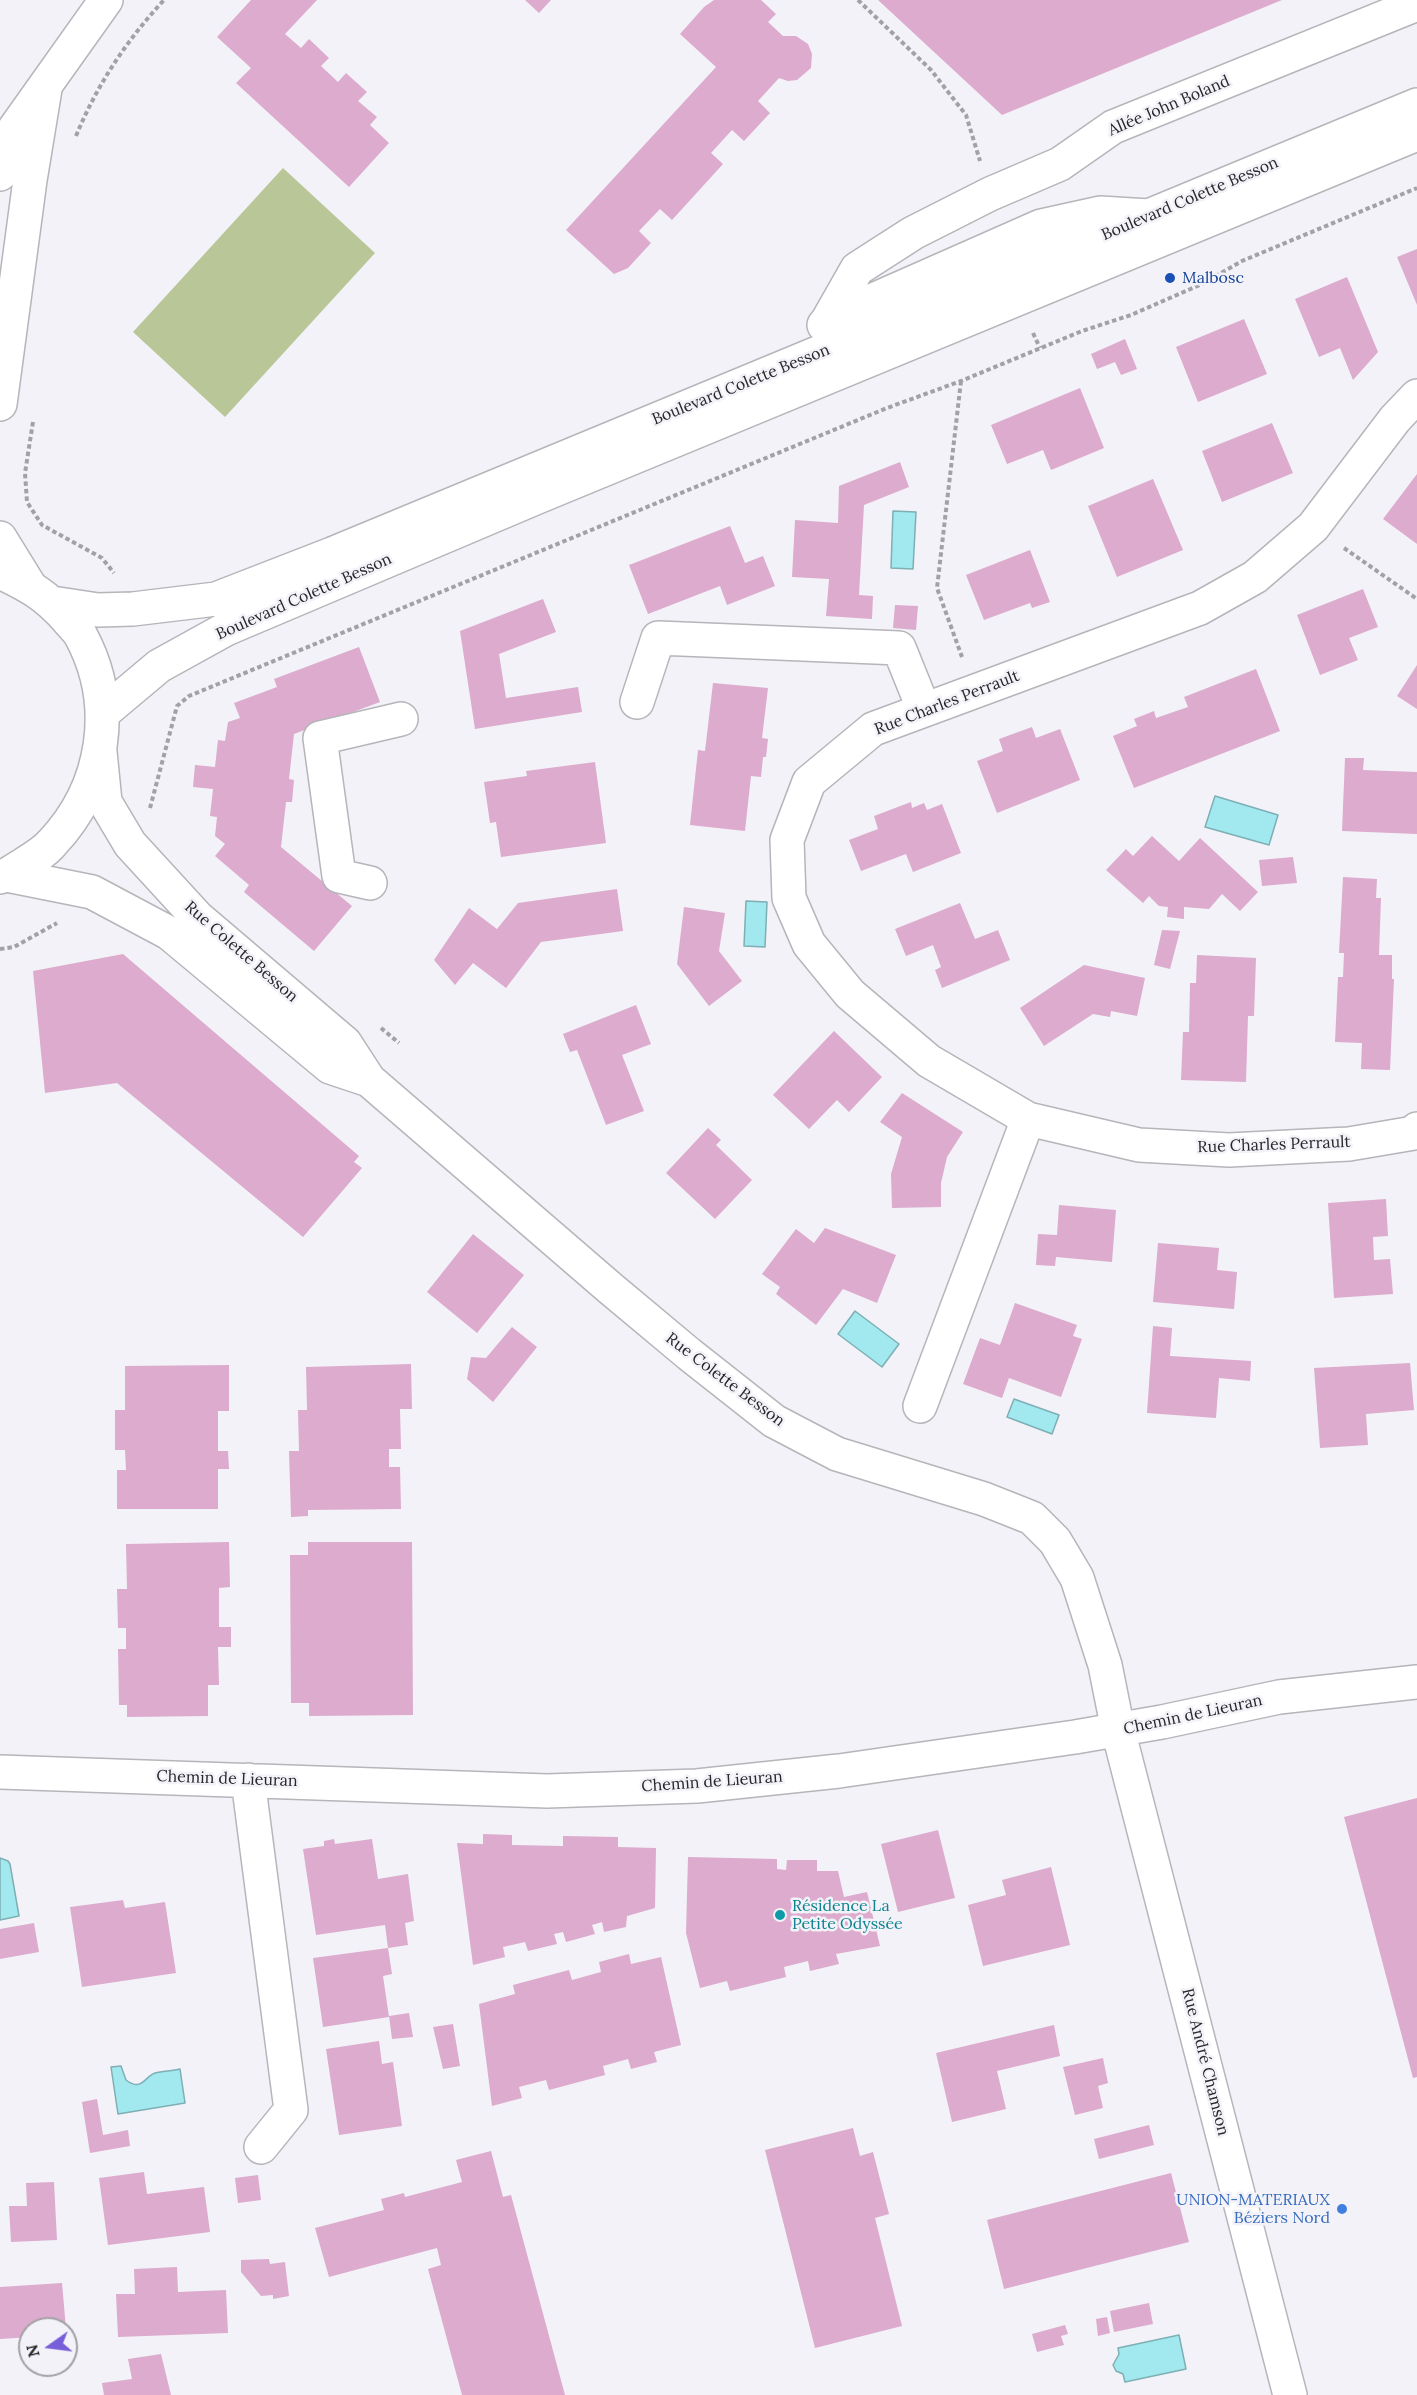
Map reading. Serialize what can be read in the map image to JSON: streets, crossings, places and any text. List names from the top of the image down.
{
  "streets": {
    "street": [
      "Allée John Boland",
      "Boulevard Colette Besson",
      "Rue Charles Perrault",
      "Rue Colette Besson",
      "Chemin de Lieuran",
      "Rue André Chamson"
    ]
  },
  "crossings": [
    ["Allée John Boland", "Boulevard Colette Besson"],
    ["Rue Colette Besson", "Chemin de Lieuran"],
    ["Rue Colette Besson", "Rue André Chamson"],
    ["Chemin de Lieuran", "Rue André Chamson"]
  ],
  "places": ["Malbosc", "Résidence La Petite Odyssée", "UNION-MATERIAUX Béziers Nord"],
  "north": "left"
}
